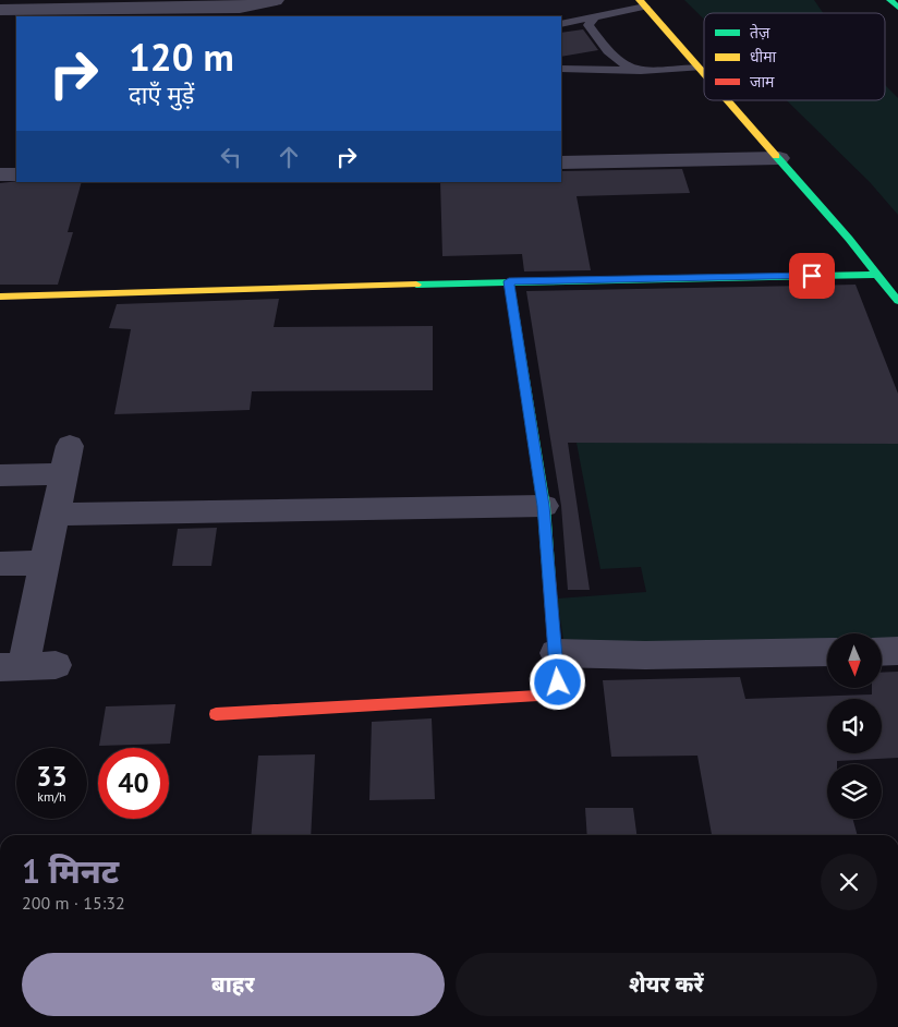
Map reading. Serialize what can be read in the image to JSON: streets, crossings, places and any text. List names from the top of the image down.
{
  "legend": ["तेज़", "धीमा", "जाम"],
  "north": "bottom",
  "page": {
    "turn": ["120 m", "दाएँ मुड़ें"],
    "speed": "33 km/h",
    "limit": "40",
    "heading": ["1 मिनट", "200 m · 15:32"],
    "buttons": ["बाहर", "शेयर करें"]
  }
}
